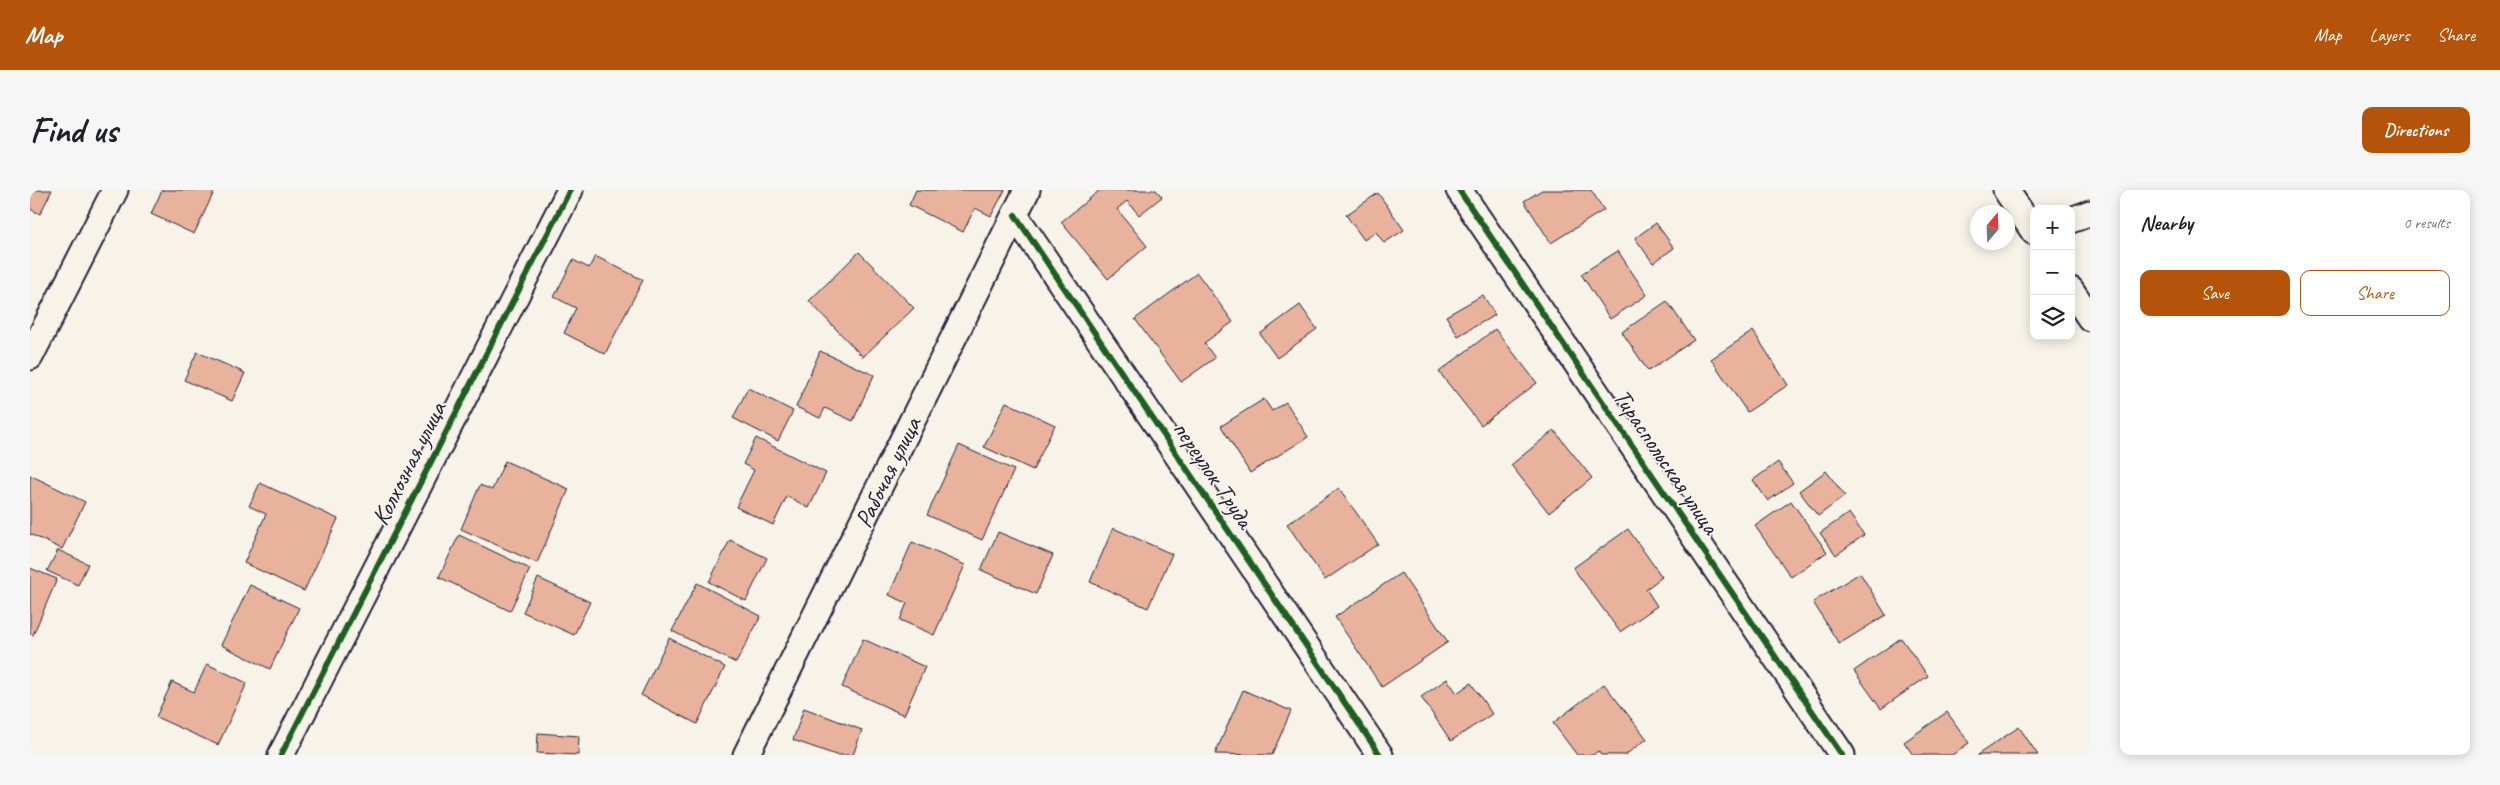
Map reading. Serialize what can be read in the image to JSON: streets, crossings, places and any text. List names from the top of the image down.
{
  "streets": {
    "street": [
      "Тираспольская улица",
      "Колхозная улица",
      "Рабочая улица",
      "переулок Труда"
    ]
  },
  "crossings": [
    ["Рабочая улица", "переулок Труда"]
  ],
  "north": "top",
  "page": {
    "header": "Map",
    "nav": ["Map", "Layers", "Share"],
    "buttons": [
      "Directions",
      ["Save", "Share"]
    ],
    "title": "Find us",
    "heading": ["Nearby", "0 results"],
    "map_buttons": ["+", "−"]
  }
}
